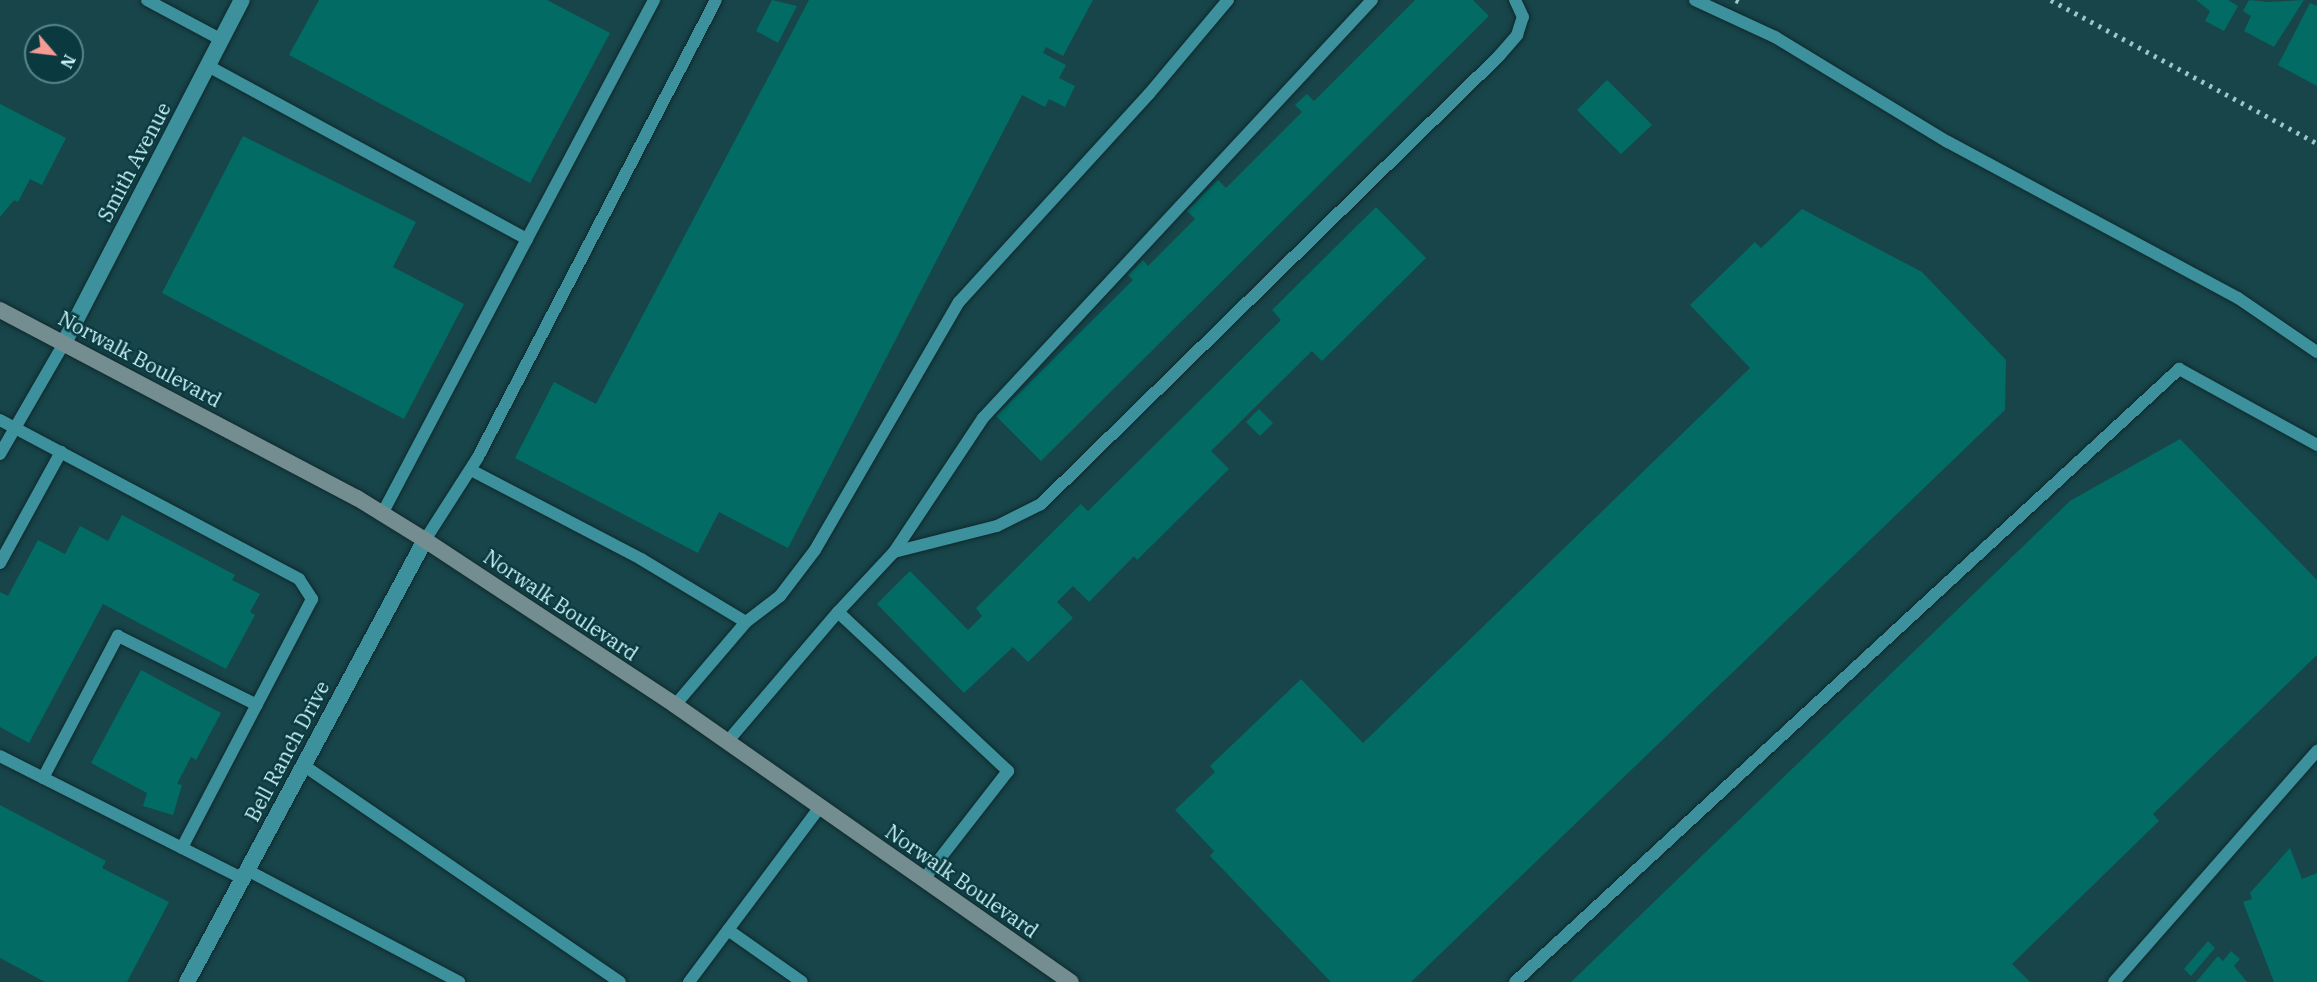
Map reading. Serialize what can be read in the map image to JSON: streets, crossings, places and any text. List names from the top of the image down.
{
  "streets": {
    "main road": ["Norwalk Boulevard"],
    "street": ["Smith Avenue", "Bell Ranch Drive"]
  },
  "crossings": [
    ["Smith Avenue", "Norwalk Boulevard"],
    ["Norwalk Boulevard", "Bell Ranch Drive"]
  ],
  "north": "bottom right"
}
